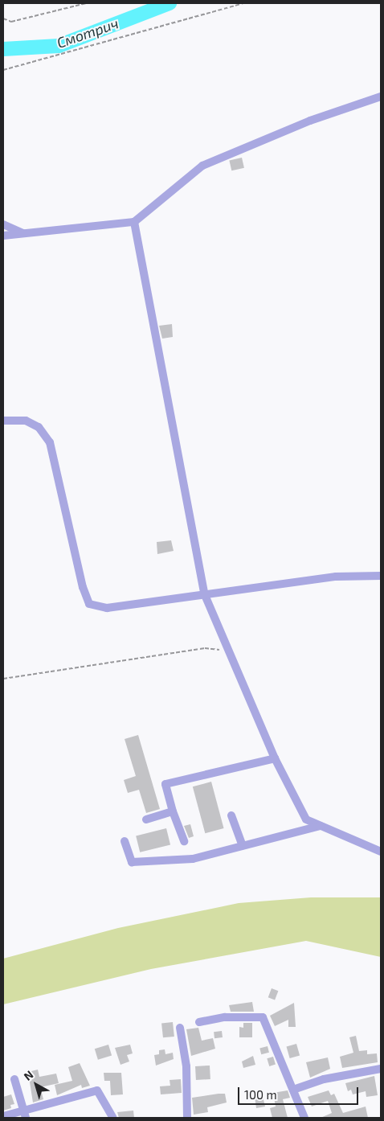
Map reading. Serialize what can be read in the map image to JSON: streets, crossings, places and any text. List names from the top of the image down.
{
  "water": ["Смотрич"],
  "scale_bar": "100 m",
  "north": "top left"
}
